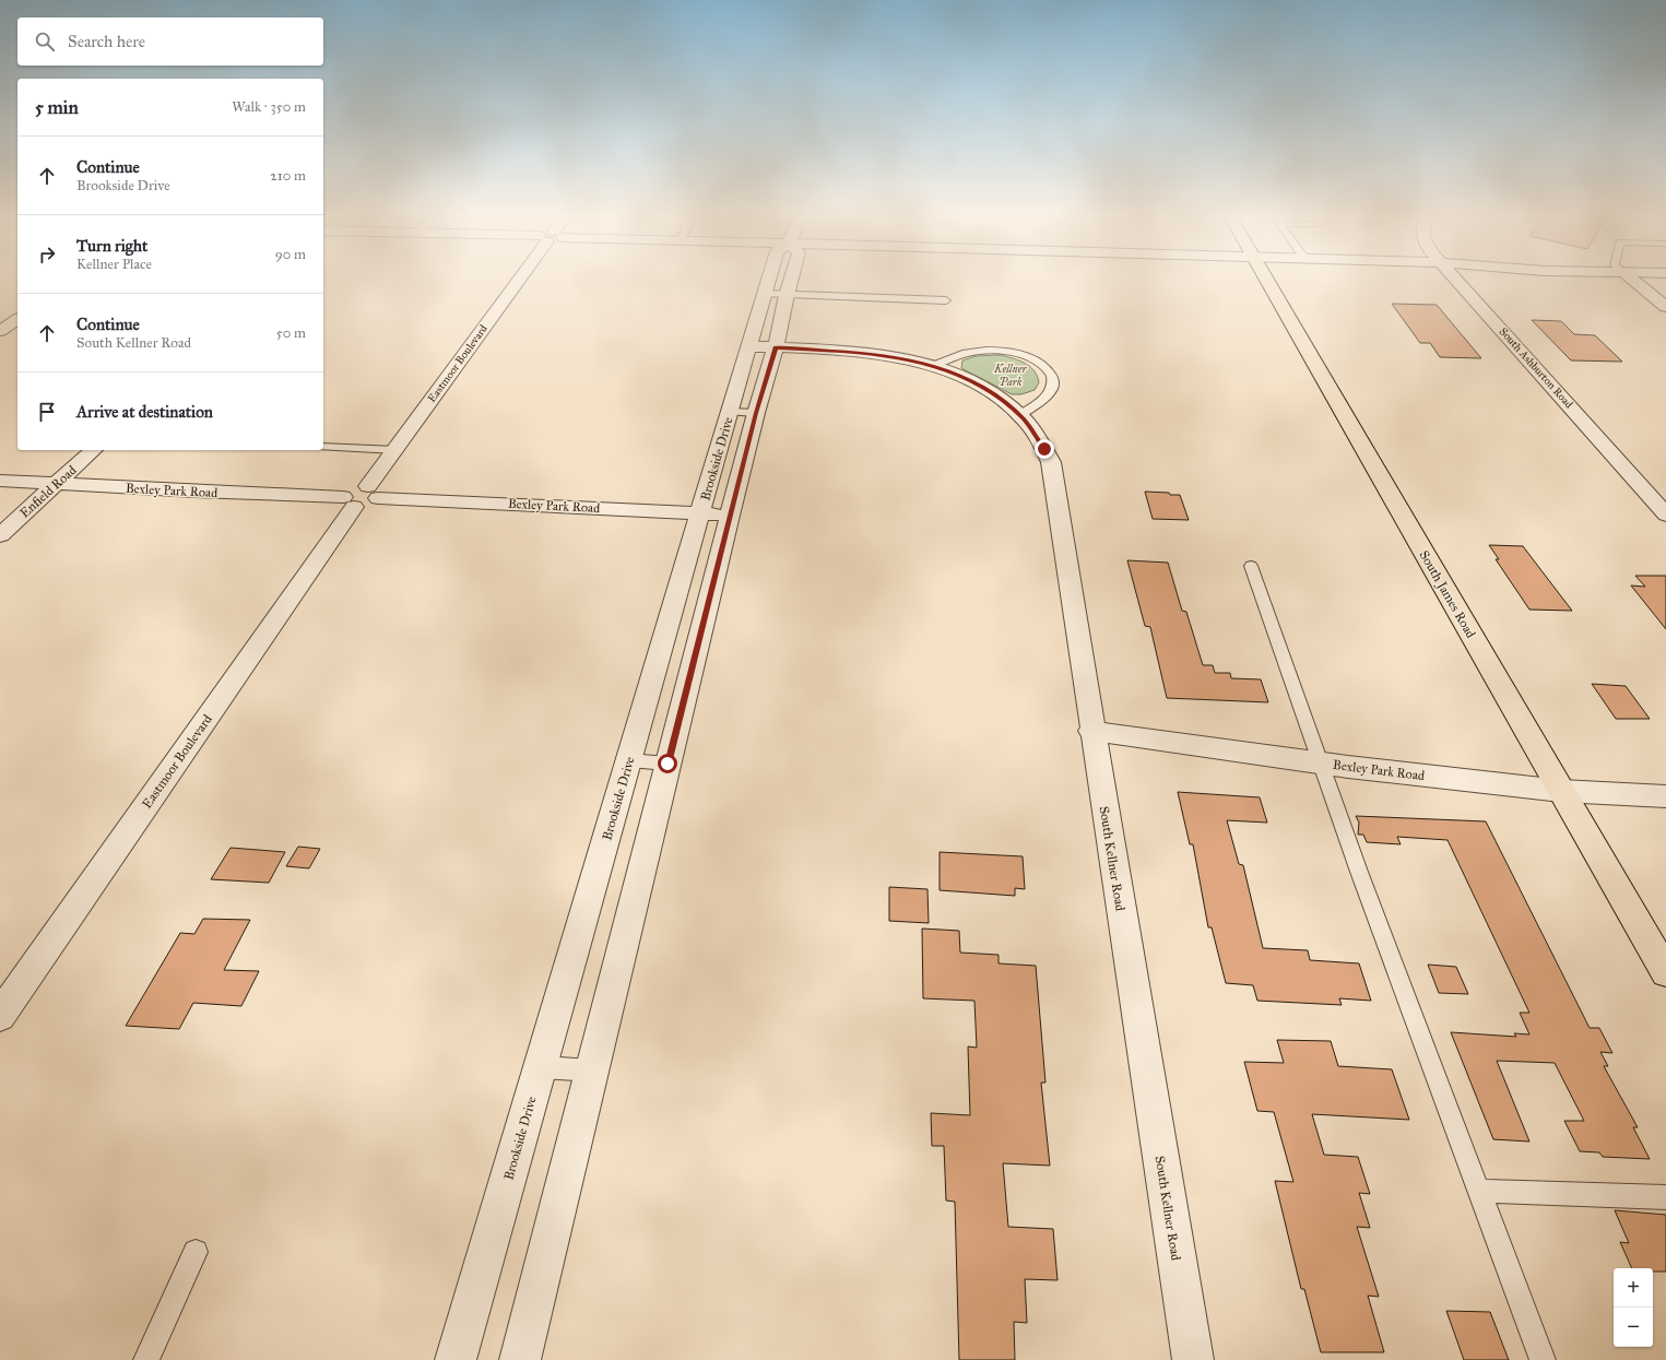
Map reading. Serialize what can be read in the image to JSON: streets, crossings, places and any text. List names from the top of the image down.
{
  "streets": {
    "main road": ["South James Road"],
    "street": [
      "Eastmoor Boulevard",
      "South Ashburton Road",
      "Brookside Drive",
      "Bexley Park Road",
      "Enfield Road",
      "South Kellner Road"
    ]
  },
  "crossings": [
    ["Eastmoor Boulevard", "Bexley Park Road"],
    ["Brookside Drive", "Bexley Park Road"],
    ["Brookside Drive", "South Kellner Road"],
    ["Bexley Park Road", "Enfield Road"],
    ["Bexley Park Road", "South James Road"],
    ["Bexley Park Road", "South Kellner Road"]
  ],
  "parks": ["Kellner Park"],
  "page": {
    "search": "Search here",
    "heading": ["5 min", "Walk · 350 m"],
    "list": [
      ["Continue", "Brookside Drive", "210 m"],
      ["Turn right", "Kellner Place", "90 m"],
      ["Continue", "South Kellner Road", "50 m"],
      "Arrive at destination"
    ],
    "map_buttons": ["+", "−"]
  }
}
